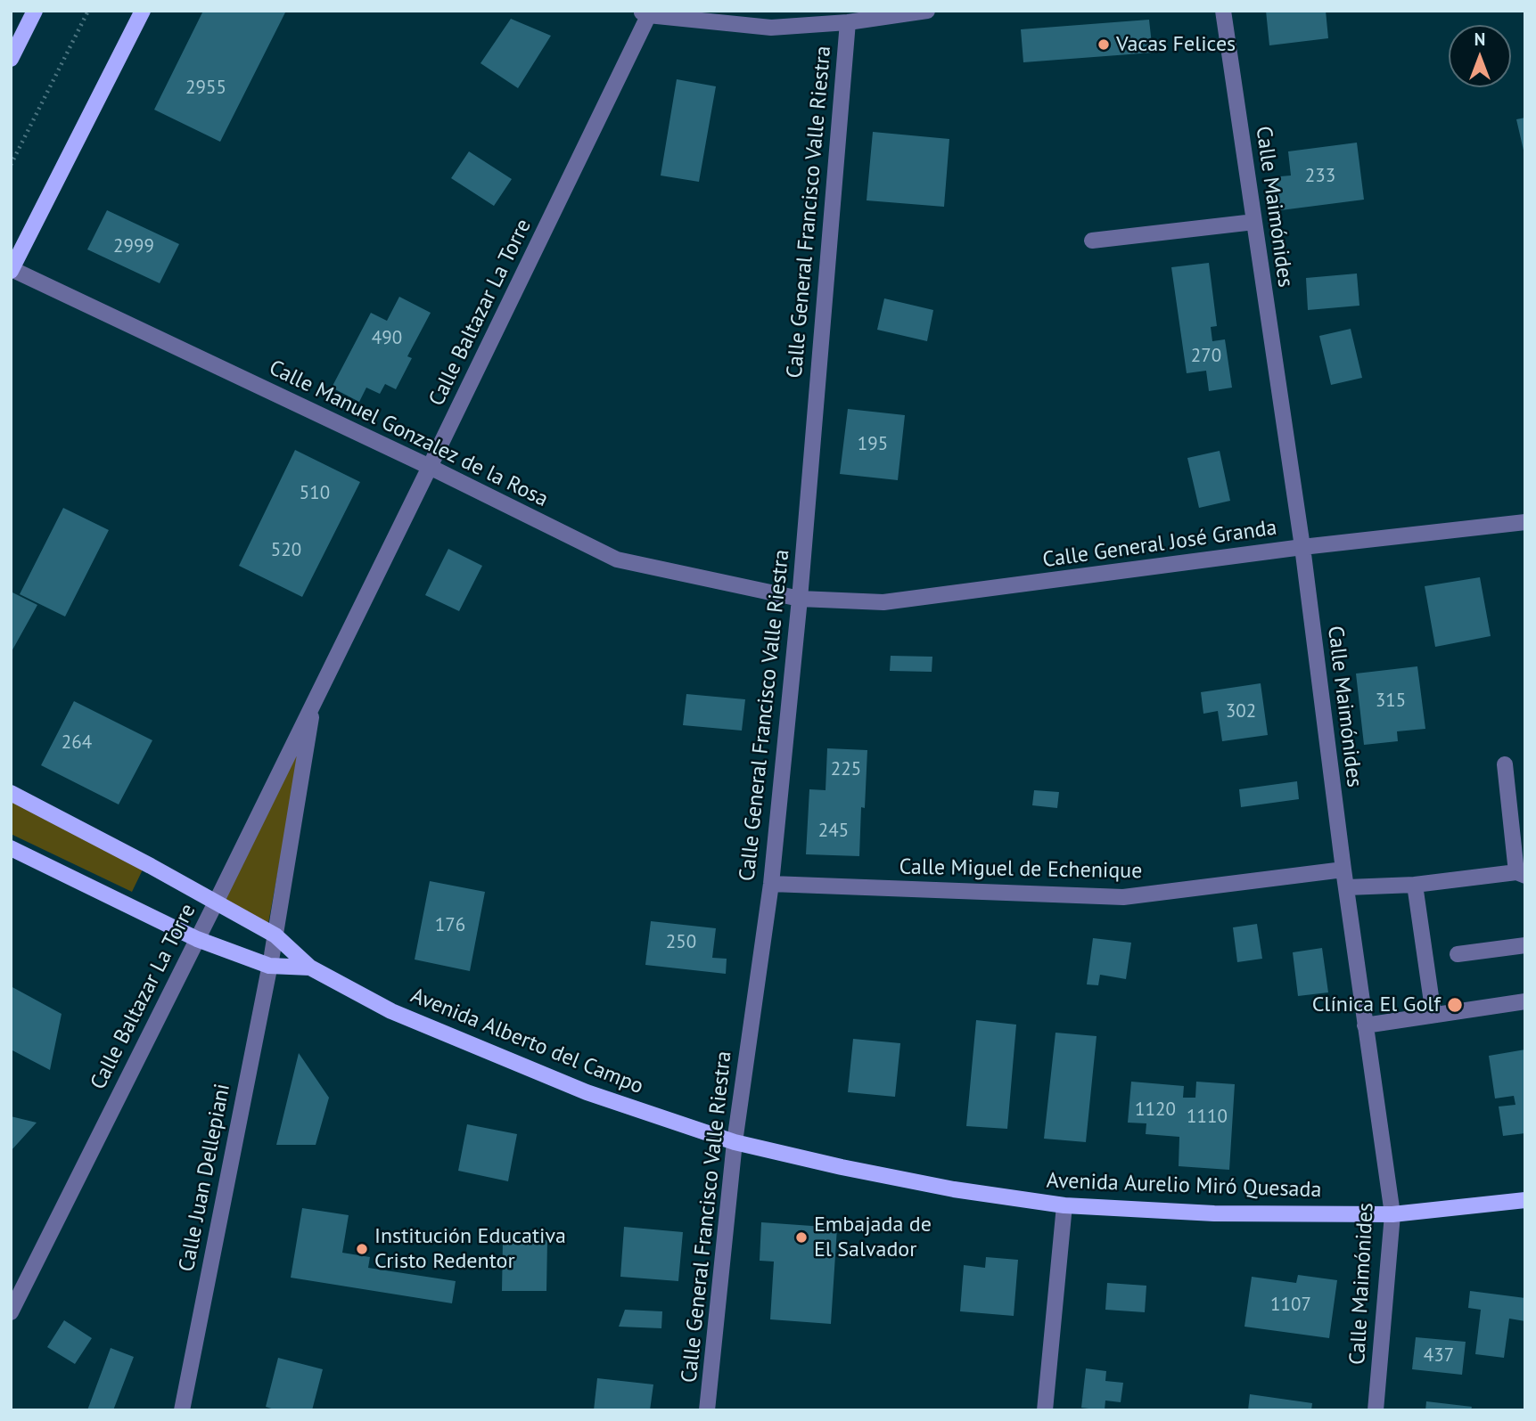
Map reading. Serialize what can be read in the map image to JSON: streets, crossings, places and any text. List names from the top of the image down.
{
  "streets": {
    "main road": ["Avenida Alberto del Campo", "Avenida Aurelio Miró Quesada"],
    "street": [
      "Calle Maimónides",
      "Calle General Francisco Valle Riestra",
      "Calle Baltazar La Torre",
      "Calle Manuel Gonzalez de la Rosa",
      "Calle General José Granda",
      "Calle Miguel de Echenique",
      "Calle Juan Dellepiani"
    ]
  },
  "crossings": [
    ["Calle Maimónides", "Calle General José Granda"],
    ["Calle Maimónides", "Calle Miguel de Echenique"],
    ["Calle Maimónides", "Avenida Aurelio Miró Quesada"],
    ["Calle General Francisco Valle Riestra", "Calle Manuel Gonzalez de la Rosa"],
    ["Calle General Francisco Valle Riestra", "Calle General José Granda"],
    ["Calle General Francisco Valle Riestra", "Calle Miguel de Echenique"],
    ["Calle General Francisco Valle Riestra", "Avenida Alberto del Campo"],
    ["Calle General Francisco Valle Riestra", "Avenida Aurelio Miró Quesada"],
    ["Calle Baltazar La Torre", "Calle Manuel Gonzalez de la Rosa"],
    ["Calle Baltazar La Torre", "Avenida Alberto del Campo"],
    ["Calle Baltazar La Torre", "Calle Juan Dellepiani"],
    ["Calle Manuel Gonzalez de la Rosa", "Calle General José Granda"],
    ["Avenida Alberto del Campo", "Calle Juan Dellepiani"],
    ["Avenida Alberto del Campo", "Avenida Aurelio Miró Quesada"]
  ],
  "places": [
    "Vacas Felices",
    "Clínica El Golf",
    "Embajada de El Salvador",
    "Institución Educativa Cristo Redentor"
  ],
  "house_numbers": [
    "2955",
    "233",
    "2999",
    "490",
    "270",
    "195",
    "510",
    "520",
    "315",
    "302",
    "264",
    "225",
    "245",
    "176",
    "250",
    "1120",
    "1110",
    "1107",
    "437"
  ],
  "north": "top"
}
